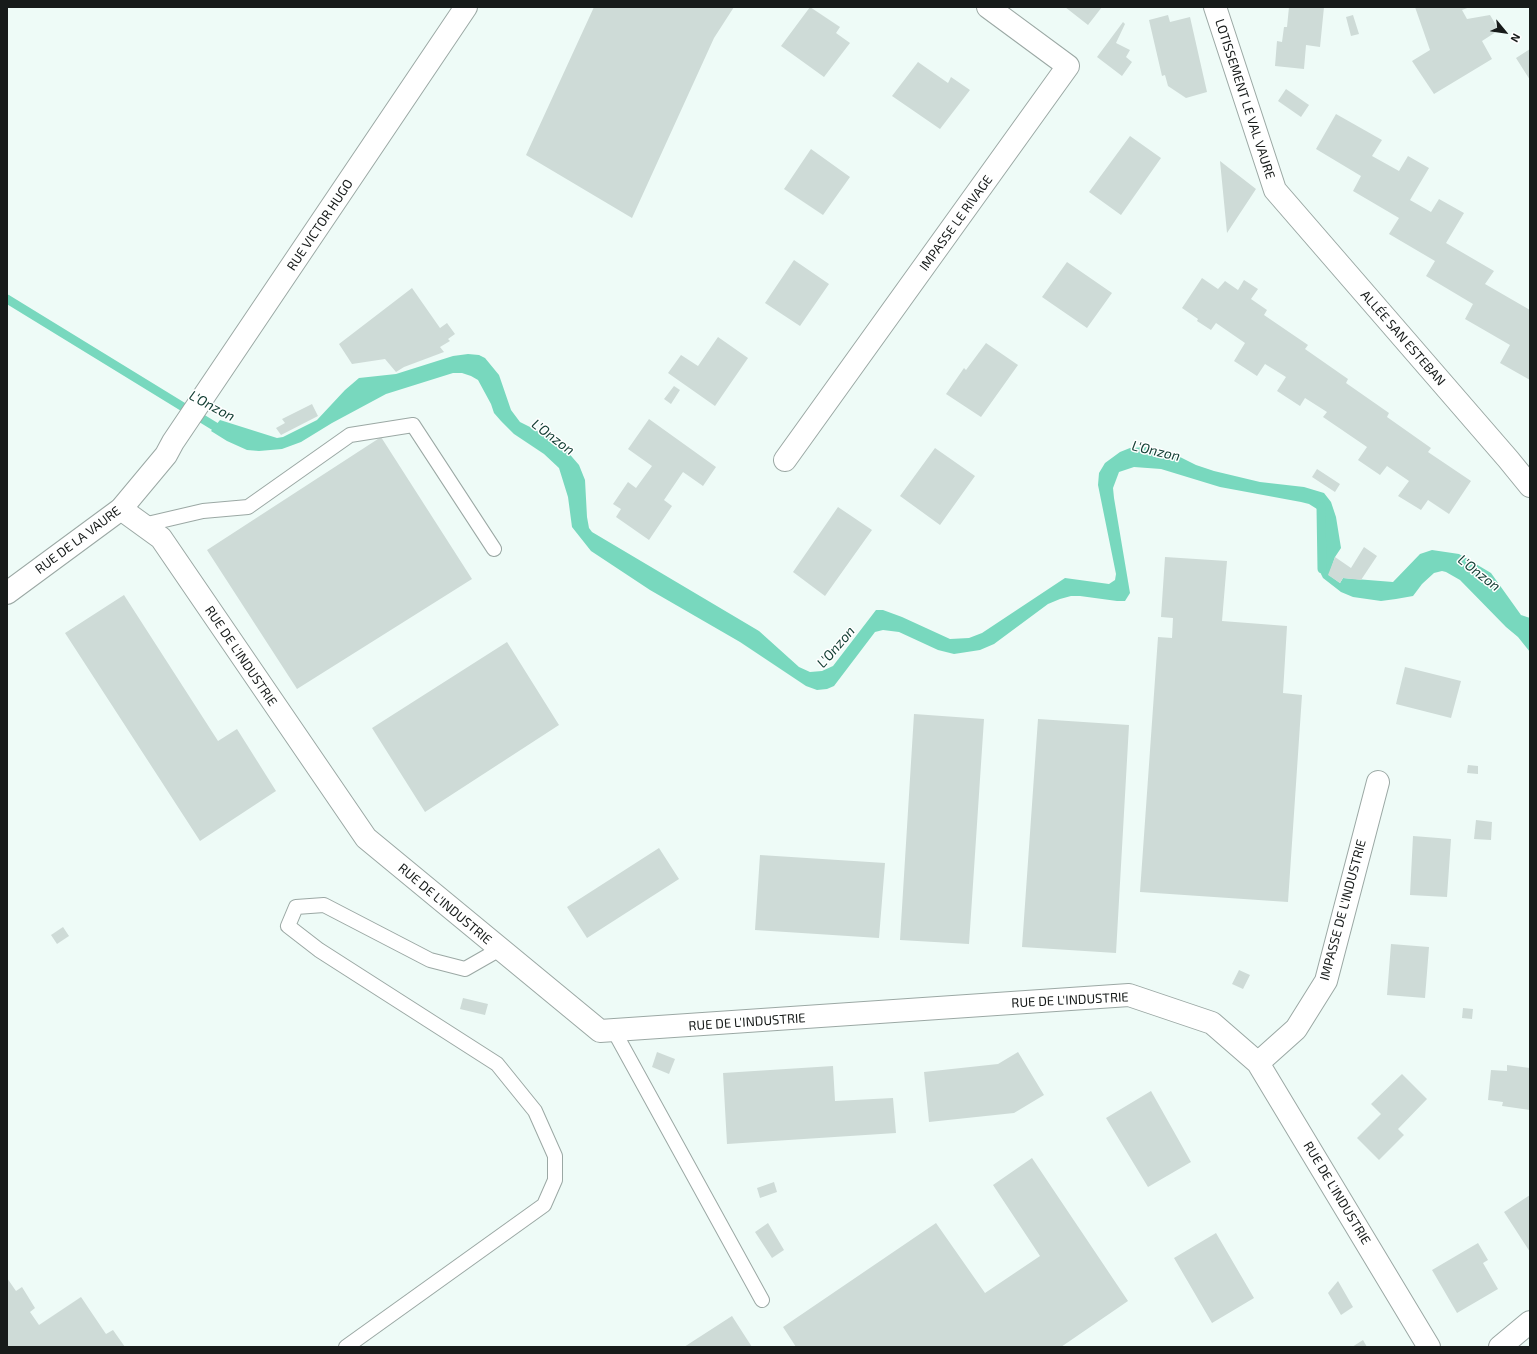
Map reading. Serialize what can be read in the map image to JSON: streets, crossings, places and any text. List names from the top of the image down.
{
  "streets": {
    "street": [
      "LOTISSEMENT LE VAL VAURE",
      "IMPASSE LE RIVAGE",
      "RUE VICTOR HUGO",
      "ALLÉE SAN ESTEBAN",
      "RUE DE LA VAURE",
      "RUE DE L'INDUSTRIE",
      "IMPASSE DE L'INDUSTRIE"
    ]
  },
  "crossings": [
    ["LOTISSEMENT LE VAL VAURE", "ALLÉE SAN ESTEBAN"],
    ["RUE VICTOR HUGO", "RUE DE LA VAURE"],
    ["RUE DE LA VAURE", "RUE DE L'INDUSTRIE"],
    ["RUE DE L'INDUSTRIE", "IMPASSE DE L'INDUSTRIE"]
  ],
  "water": ["L'Onzon"],
  "north": "bottom right"
}
